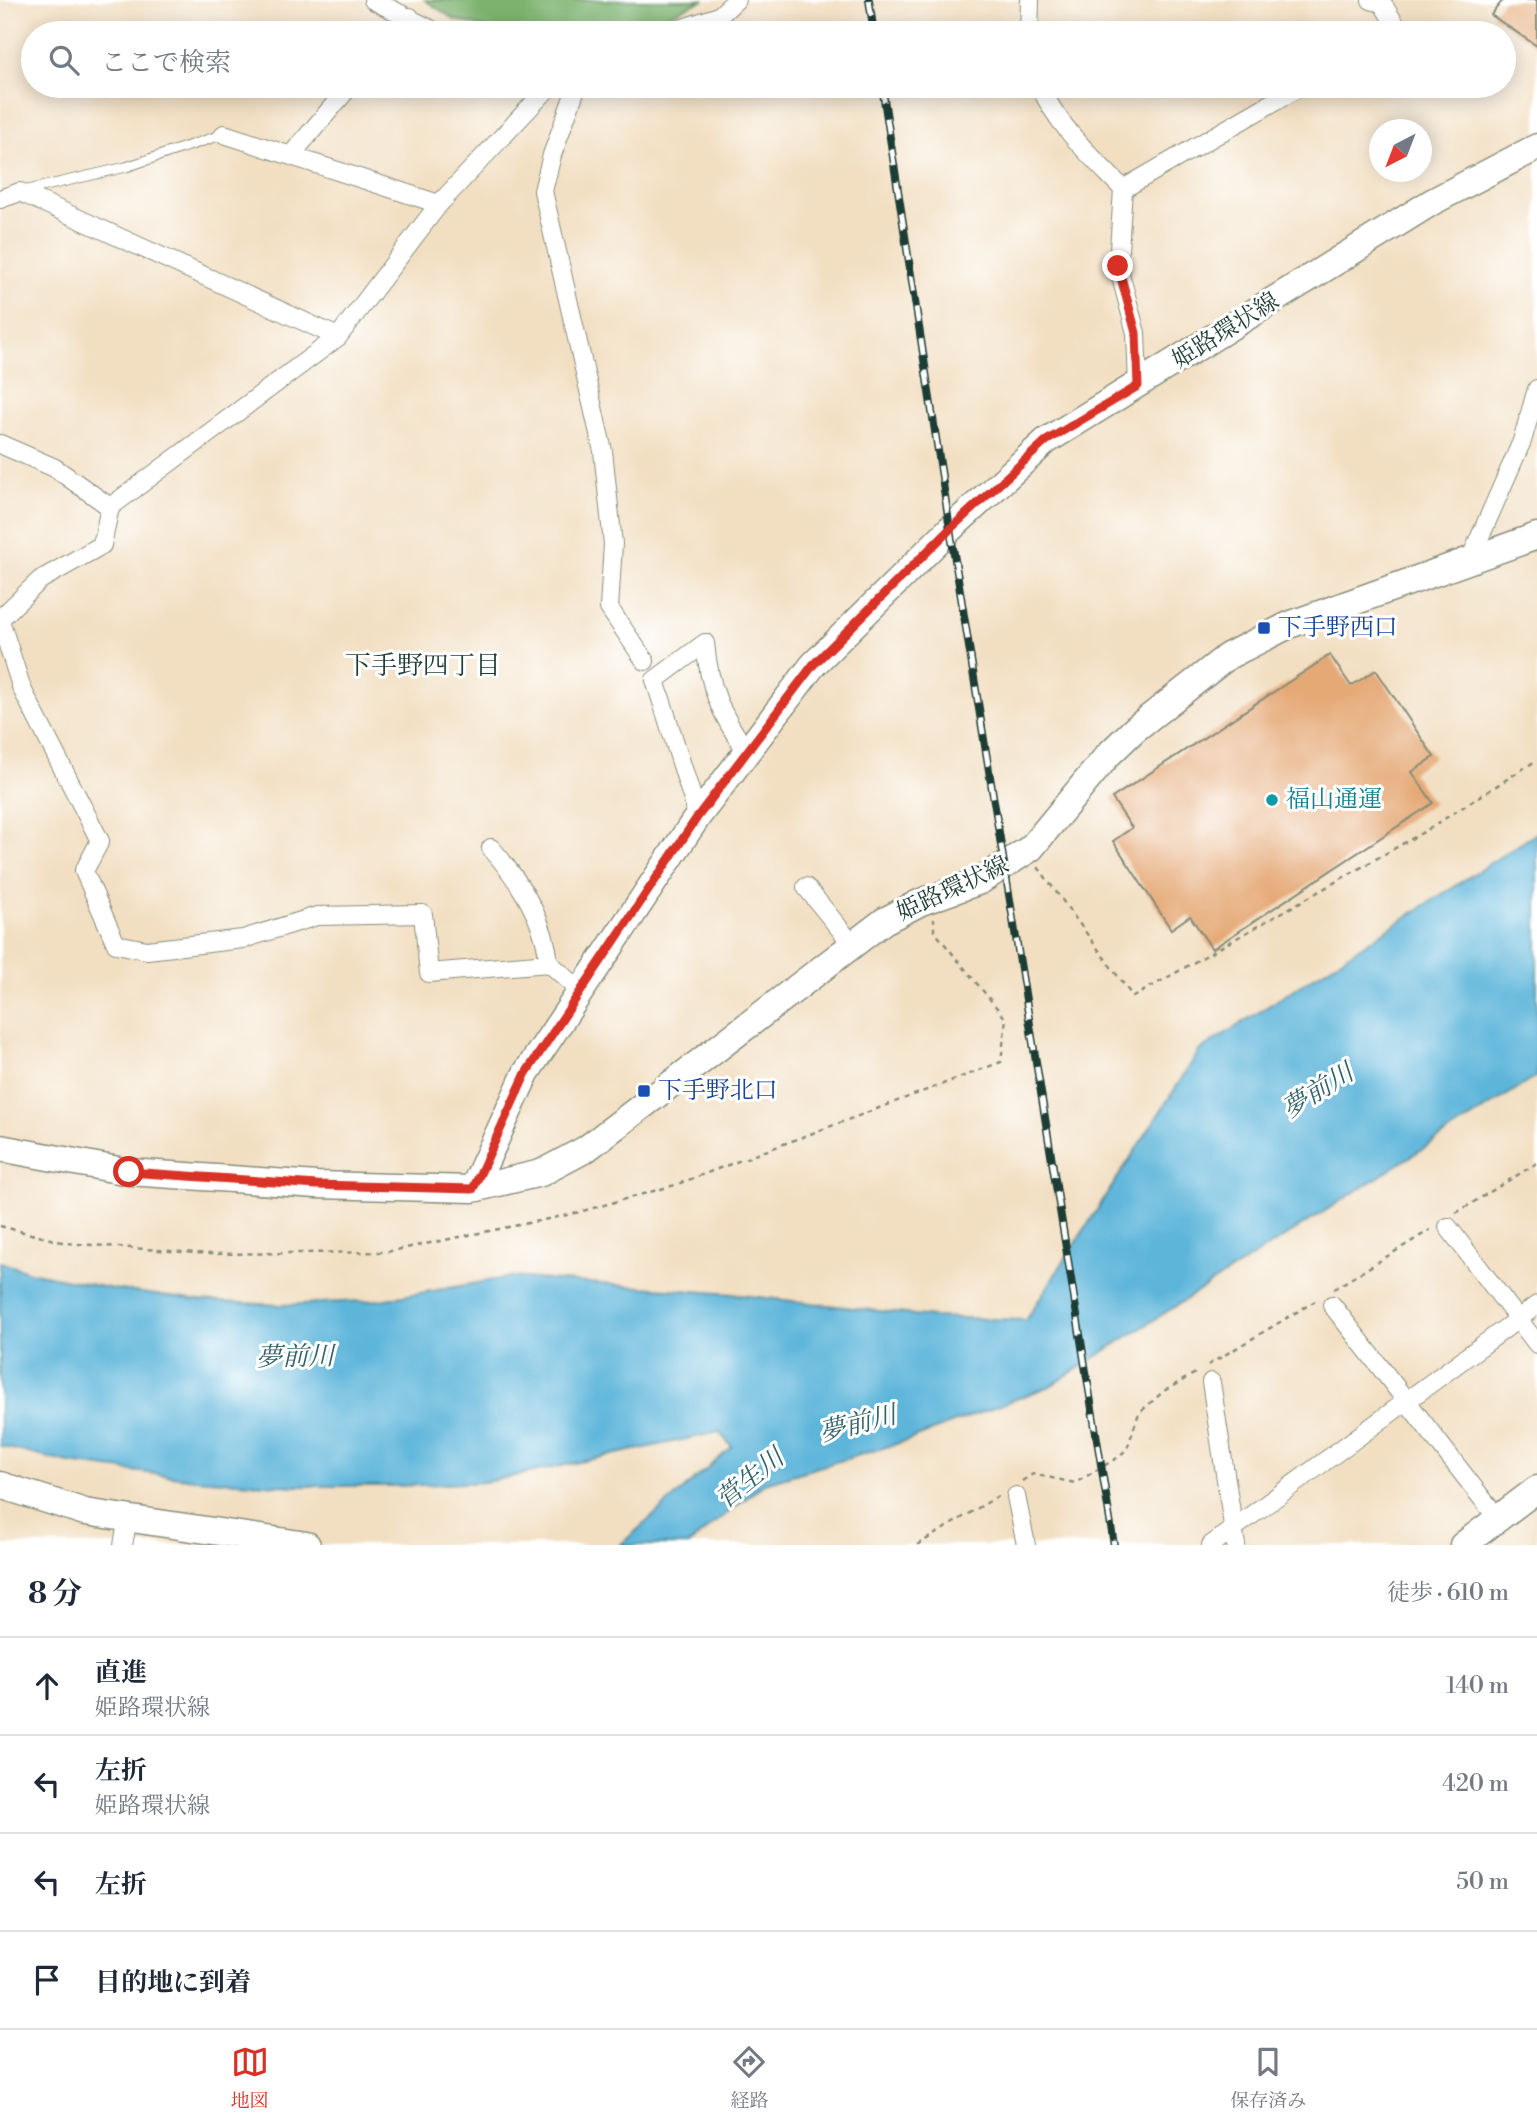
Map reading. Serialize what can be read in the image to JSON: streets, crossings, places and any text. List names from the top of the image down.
{
  "streets": {
    "main road": ["姫路環状線"]
  },
  "districts": ["下手野四丁目"],
  "water": ["夢前川", "菅生川"],
  "places": {
    "transit": ["下手野西口", "下手野北口"],
    "other": ["福山通運"]
  },
  "north": "bottom left",
  "page": {
    "search": "ここで検索",
    "heading": ["8 分", "徒歩 · 610 m"],
    "list": [
      ["直進", "姫路環状線", "140 m"],
      ["左折", "姫路環状線", "420 m"],
      ["左折", "50 m"],
      "目的地に到着"
    ],
    "nav": ["地図", "経路", "保存済み"]
  }
}
